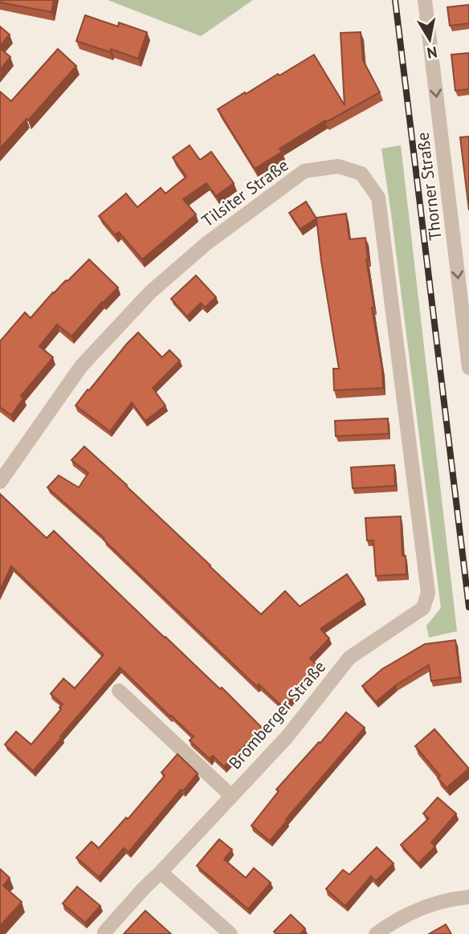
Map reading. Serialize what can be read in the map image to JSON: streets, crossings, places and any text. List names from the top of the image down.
{
  "streets": {
    "street": ["Thorner Straße", "Tilsiter Straße", "Bromberger Straße"]
  },
  "crossings": [
    ["Tilsiter Straße", "Bromberger Straße"]
  ],
  "one_way": ["Thorner Straße"],
  "north": "bottom"
}
